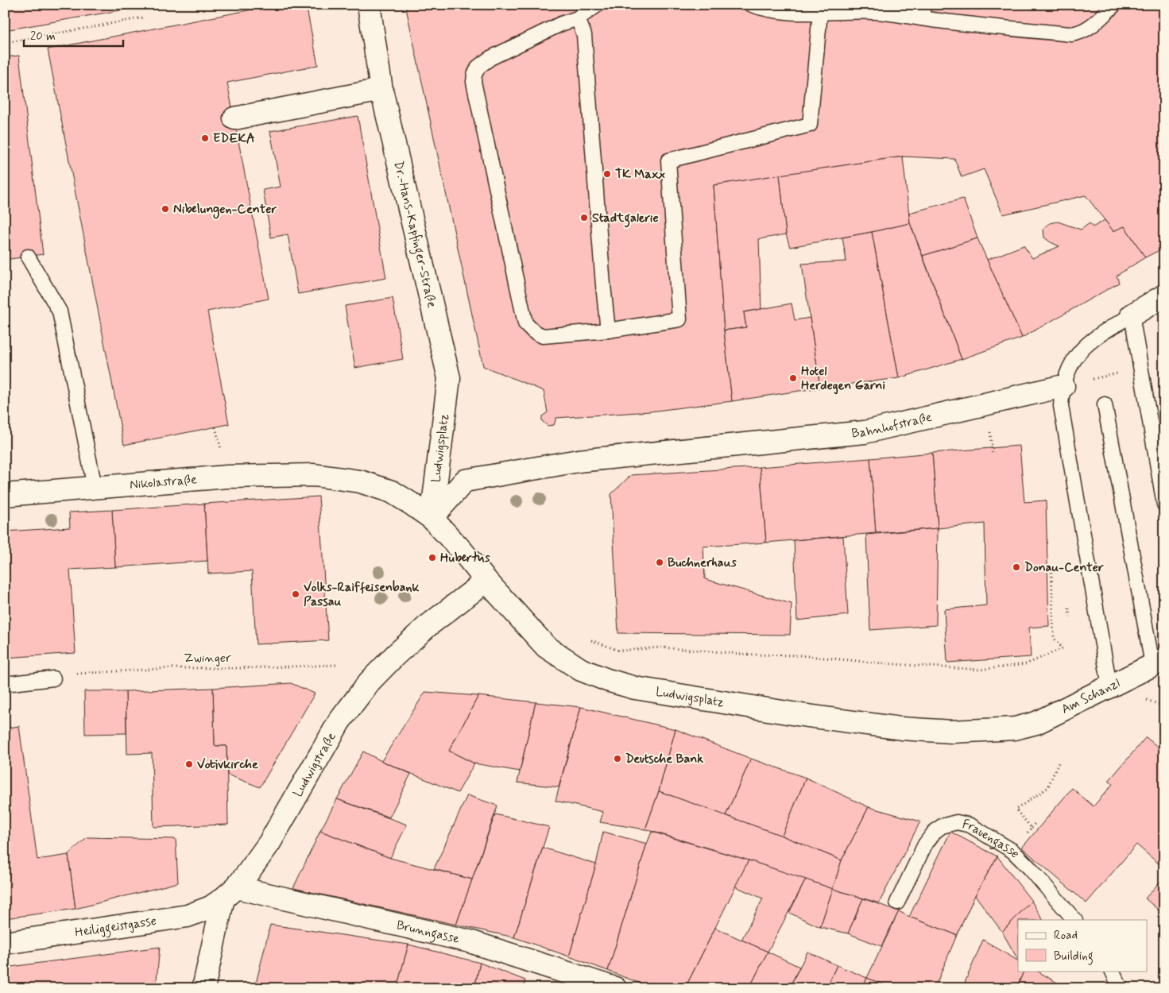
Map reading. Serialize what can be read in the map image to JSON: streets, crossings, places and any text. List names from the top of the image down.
{
  "streets": {
    "street": [
      "Dr.-Hans-Kapfinger-Straße",
      "Bahnhofstraße",
      "Ludwigsplatz",
      "Nikolastraße",
      "Am Schanzl",
      "Ludwigstraße",
      "Heiliggeistgasse",
      "Brunngasse"
    ],
    "lane": ["Frauengasse"],
    "path": ["Zwinger"]
  },
  "crossings": [
    ["Dr.-Hans-Kapfinger-Straße", "Ludwigsplatz"],
    ["Bahnhofstraße", "Ludwigsplatz"],
    ["Ludwigsplatz", "Nikolastraße"],
    ["Ludwigsplatz", "Am Schanzl"],
    ["Ludwigsplatz", "Ludwigstraße"],
    ["Ludwigstraße", "Heiliggeistgasse"],
    ["Ludwigstraße", "Brunngasse"],
    ["Heiliggeistgasse", "Brunngasse"]
  ],
  "places": [
    "EDEKA",
    "TK Maxx",
    "Nibelungen-Center",
    "Stadtgalerie",
    "Hotel Herdegen Garni",
    "Hubertus",
    "Buchnerhaus",
    "Donau-Center",
    "Volks-Raiffeisenbank Passau",
    "Deutsche Bank",
    "Votivkirche"
  ],
  "legend": ["Road", "Building"],
  "scale_bar": "20 m"
}
